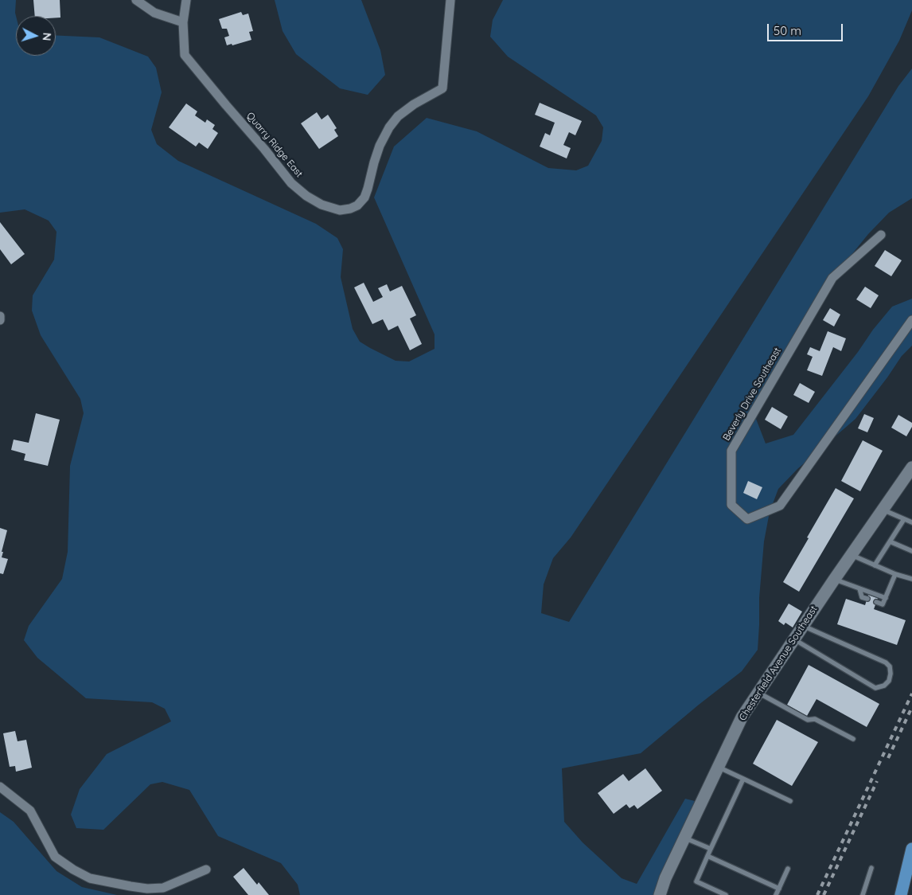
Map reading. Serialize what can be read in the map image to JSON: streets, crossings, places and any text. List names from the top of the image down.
{
  "streets": {
    "street": ["Quarry Ridge East", "Beverly Drive Southeast", "Chesterfield Avenue Southeast"]
  },
  "scale_bar": "50 m",
  "north": "right"
}
